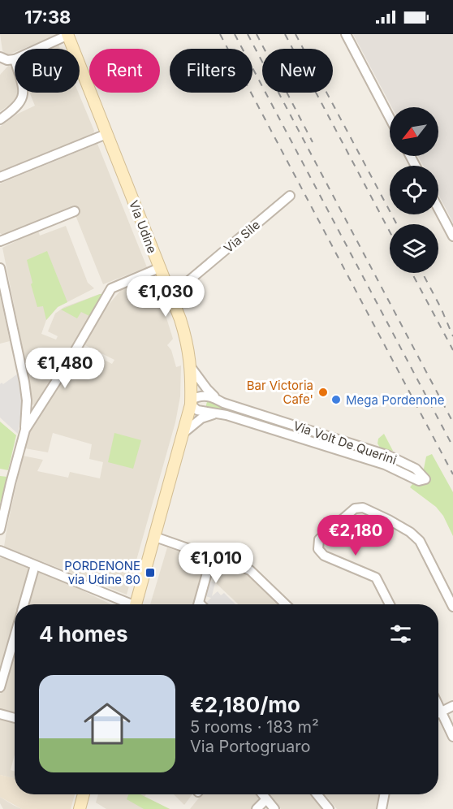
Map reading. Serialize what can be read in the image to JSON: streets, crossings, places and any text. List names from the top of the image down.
{
  "streets": {
    "main road": ["Via Udine"],
    "street": ["Via Sile", "Via Volt De Querini"]
  },
  "crossings": [
    ["Via Udine", "Via Sile"],
    ["Via Udine", "Via Volt De Querini"]
  ],
  "places": {
    "other": ["Bar Victoria Cafe'", "Mega Pordenone"],
    "transit": ["PORDENONE via Udine 80"]
  },
  "north": "bottom left",
  "page": {
    "status": "17:38",
    "chip": [
      "Buy",
      "Rent",
      "Filters",
      "New"
    ],
    "price": [
      "€1,030",
      "€1,480",
      "€2,180",
      "€1,010"
    ],
    "heading": "4 homes",
    "list": [
      {
        "name": "€2,180/mo",
        "note": "5 rooms · 183 m² · Via Portogruaro"
      }
    ]
  }
}
